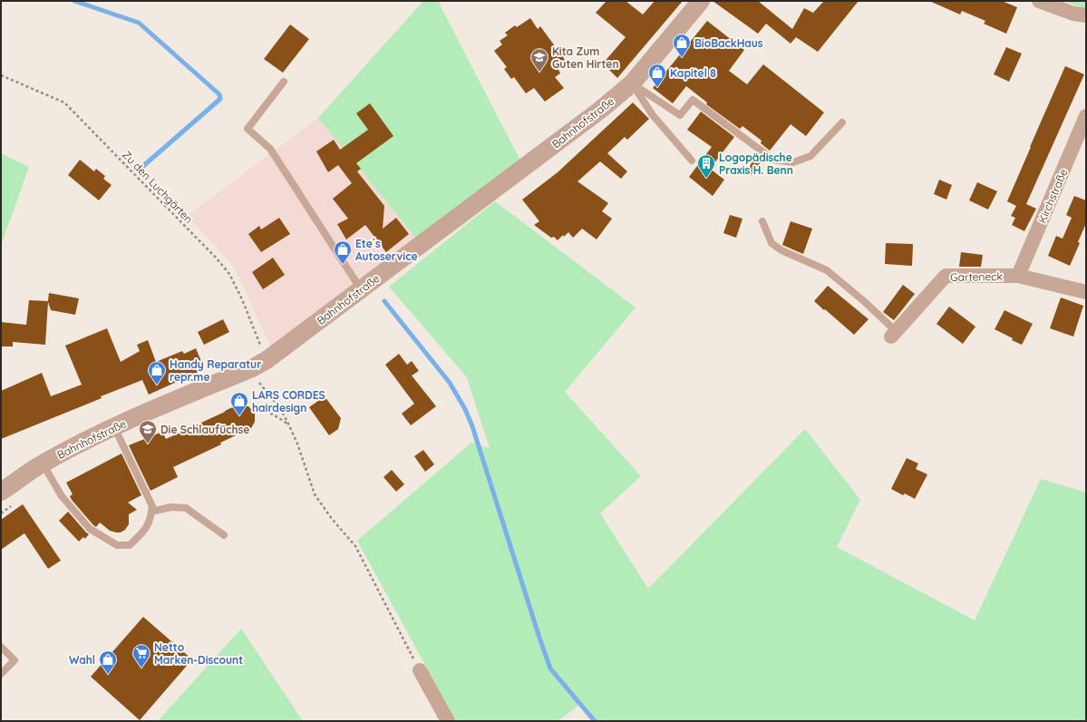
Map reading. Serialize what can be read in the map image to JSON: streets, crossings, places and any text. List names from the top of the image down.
{
  "streets": {
    "street": ["Bahnhofstraße", "Kirchstraße", "Garteneck"],
    "path": ["Zu den Luchgärten"]
  },
  "crossings": [
    ["Kirchstraße", "Garteneck"]
  ],
  "places": {
    "shop": [
      "BioBackHaus",
      "Kapitel 8",
      "Ete´s Autoservice",
      "Handy Reparatur repr.me",
      "LARS CORDES hairdesign",
      "Wahl"
    ],
    "school or university": ["Kita Zum Guten Hirten", "Die Schlaufüchse"],
    "building": ["Logopädische Praxis H. Benn"],
    "supermarket": ["Netto Marken-Discount"]
  }
}
